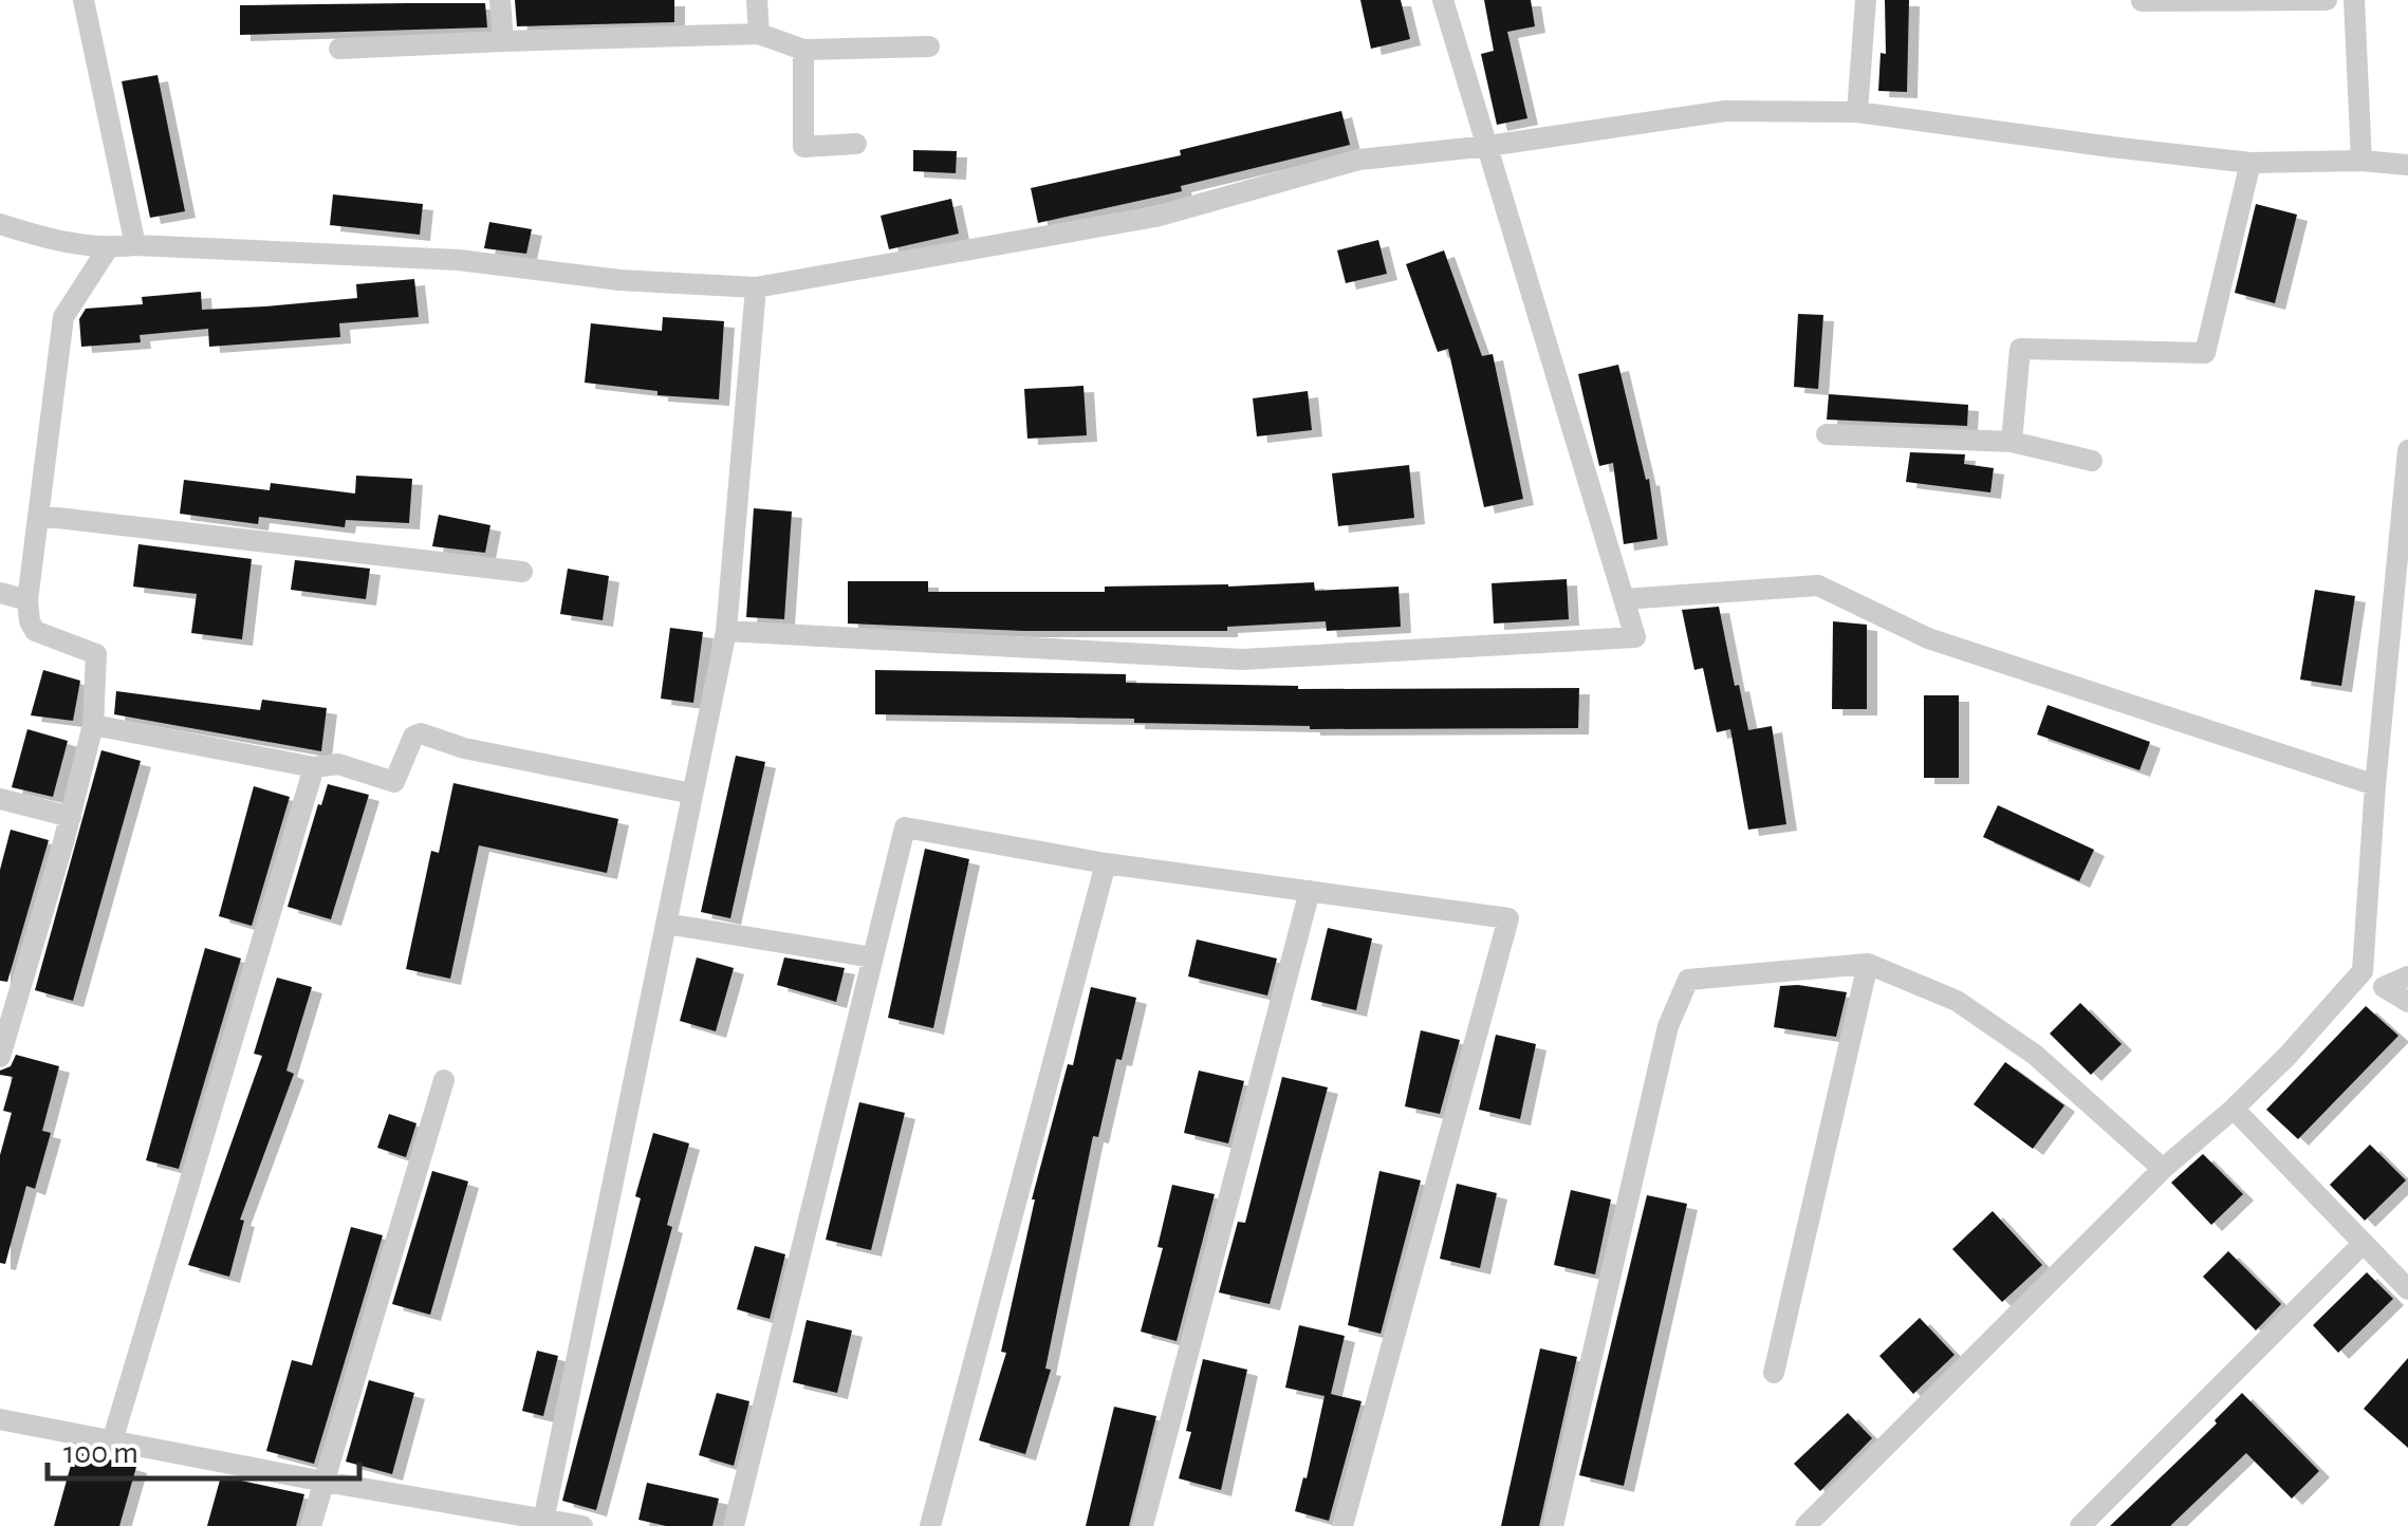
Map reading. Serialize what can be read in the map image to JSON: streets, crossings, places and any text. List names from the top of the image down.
{
  "scale_bar": "100 m"
}
